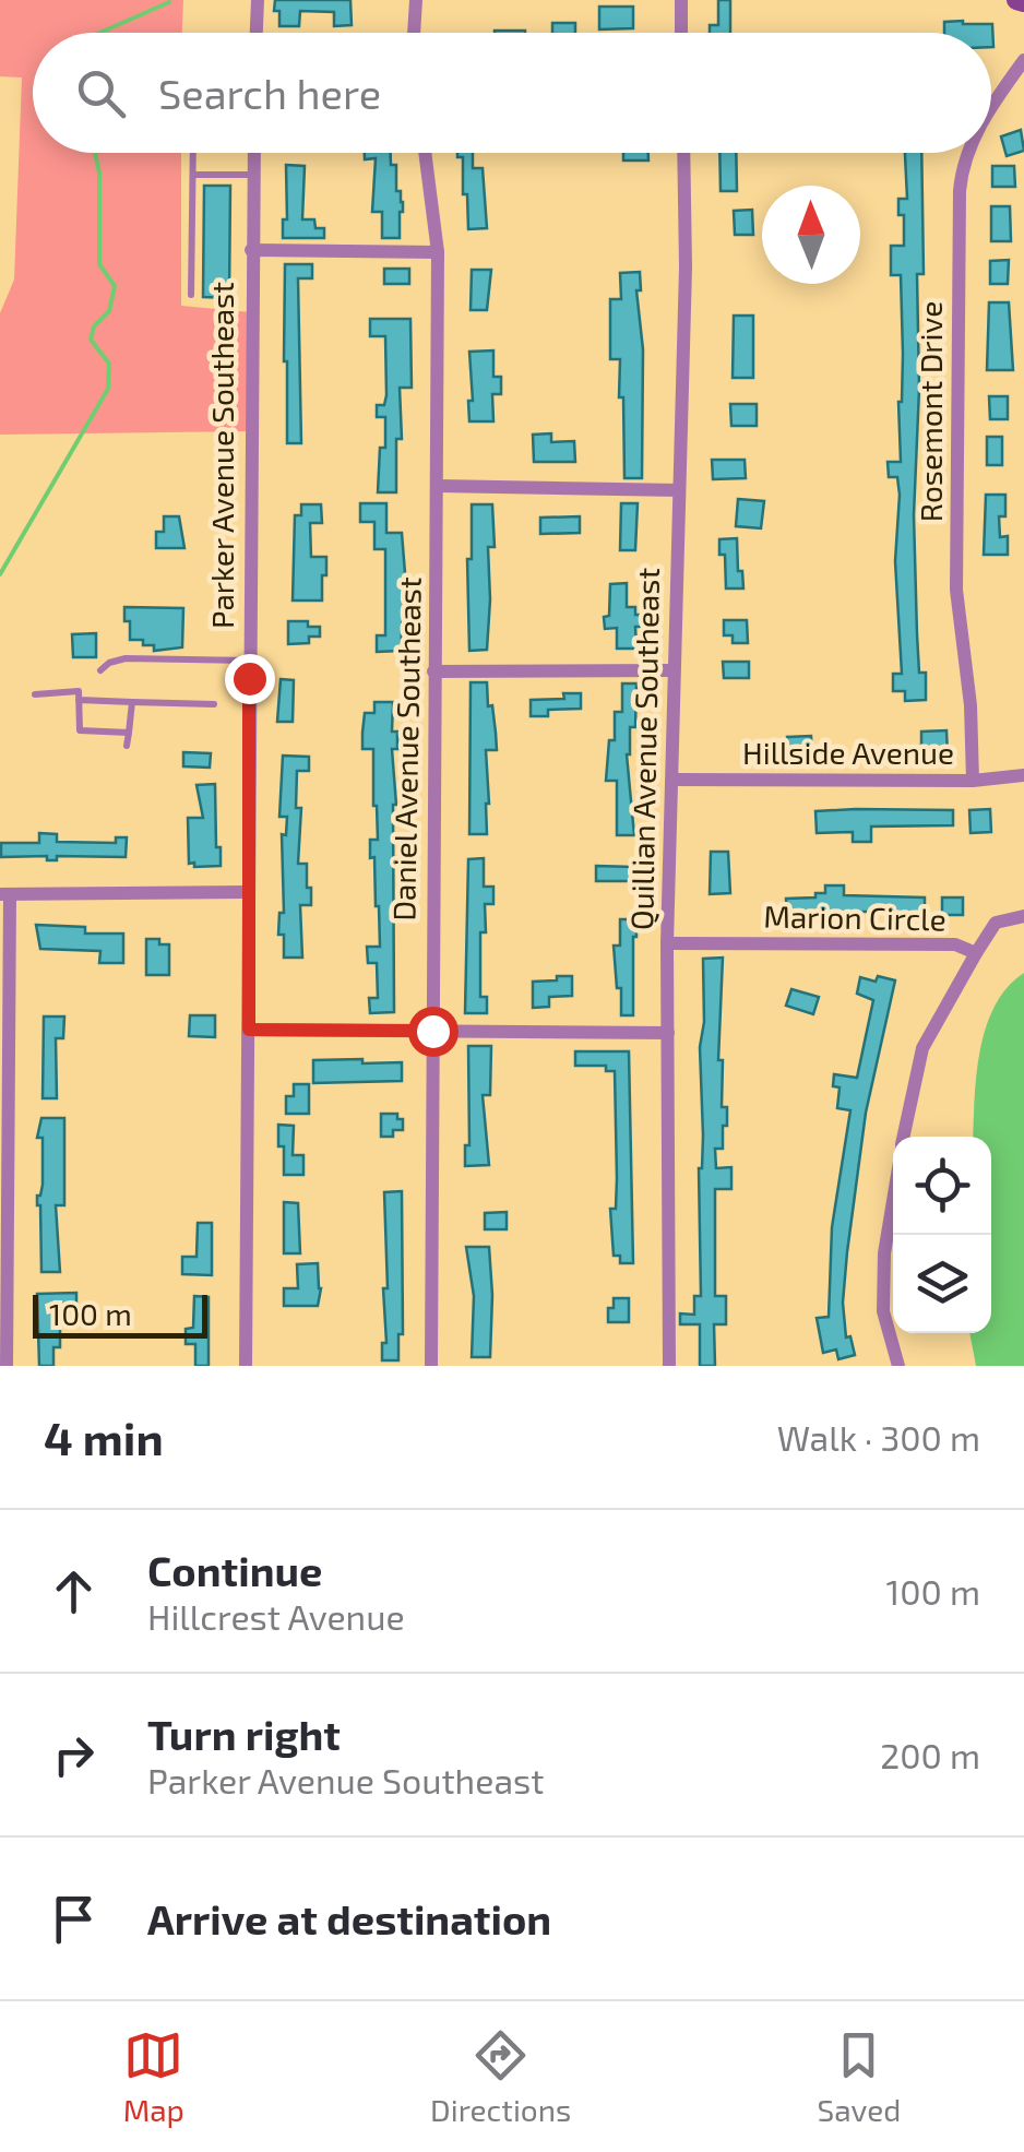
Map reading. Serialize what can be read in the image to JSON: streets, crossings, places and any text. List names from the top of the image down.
{
  "streets": {
    "street": [
      "Rosemont Drive",
      "Parker Avenue Southeast",
      "Daniel Avenue Southeast",
      "Quillian Avenue Southeast",
      "Hillside Avenue",
      "Marion Circle"
    ]
  },
  "crossings": [
    ["Rosemont Drive", "Hillside Avenue"],
    ["Quillian Avenue Southeast", "Hillside Avenue"],
    ["Quillian Avenue Southeast", "Marion Circle"]
  ],
  "scale_bar": "100 m",
  "north": "top",
  "page": {
    "search": "Search here",
    "scale": "100 m",
    "heading": ["4 min", "Walk · 300 m"],
    "list": [
      ["Continue", "Hillcrest Avenue", "100 m"],
      ["Turn right", "Parker Avenue Southeast", "200 m"],
      "Arrive at destination"
    ],
    "nav": ["Map", "Directions", "Saved"]
  }
}
